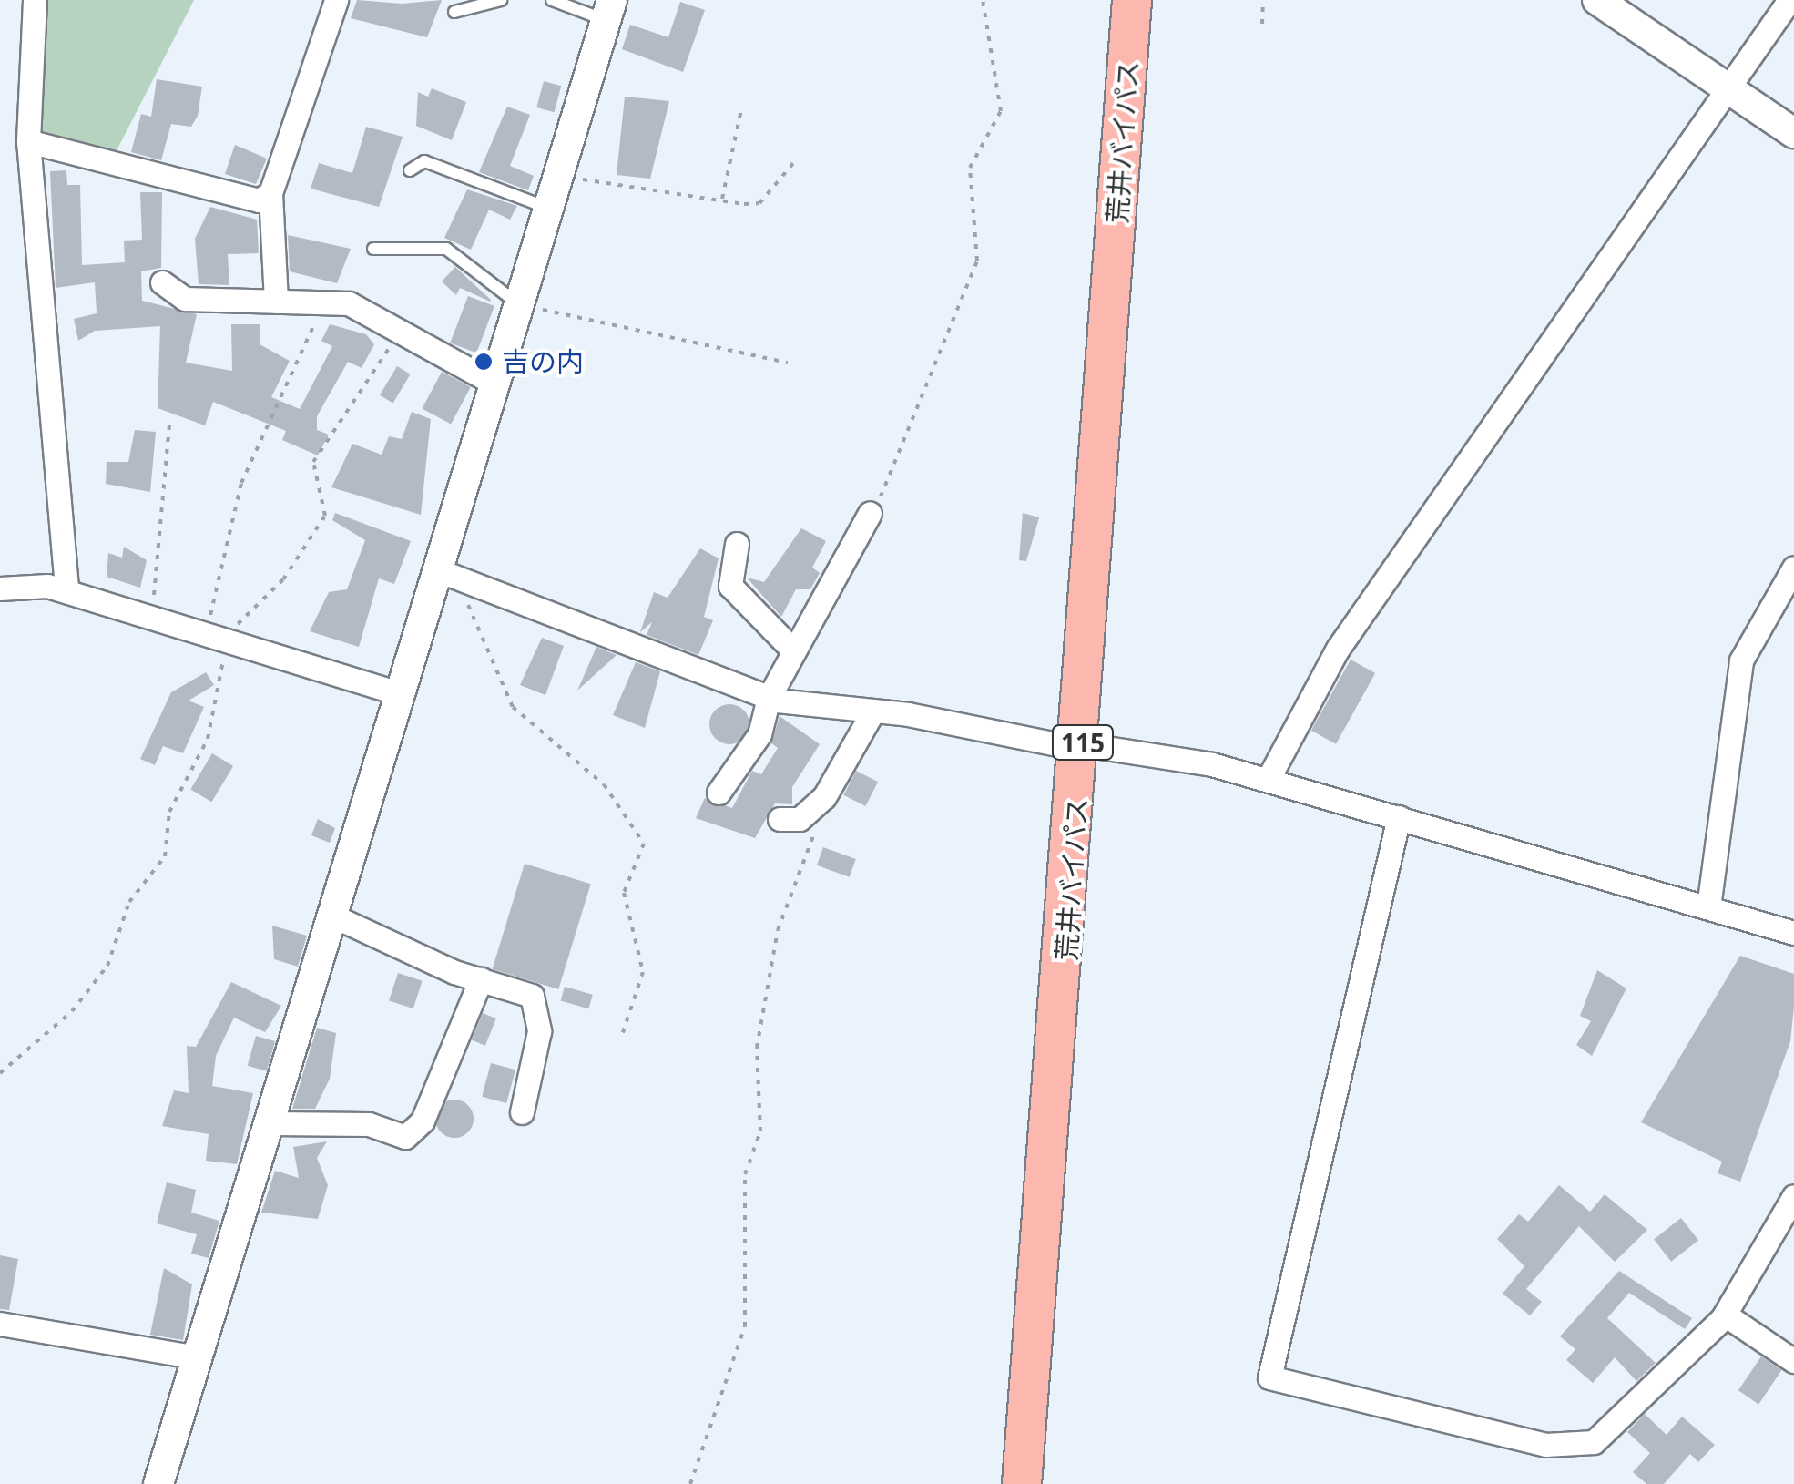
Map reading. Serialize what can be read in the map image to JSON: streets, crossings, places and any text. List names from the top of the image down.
{
  "streets": {
    "highway": ["荒井バイパス", "115"]
  },
  "places": ["吉の内"]
}
